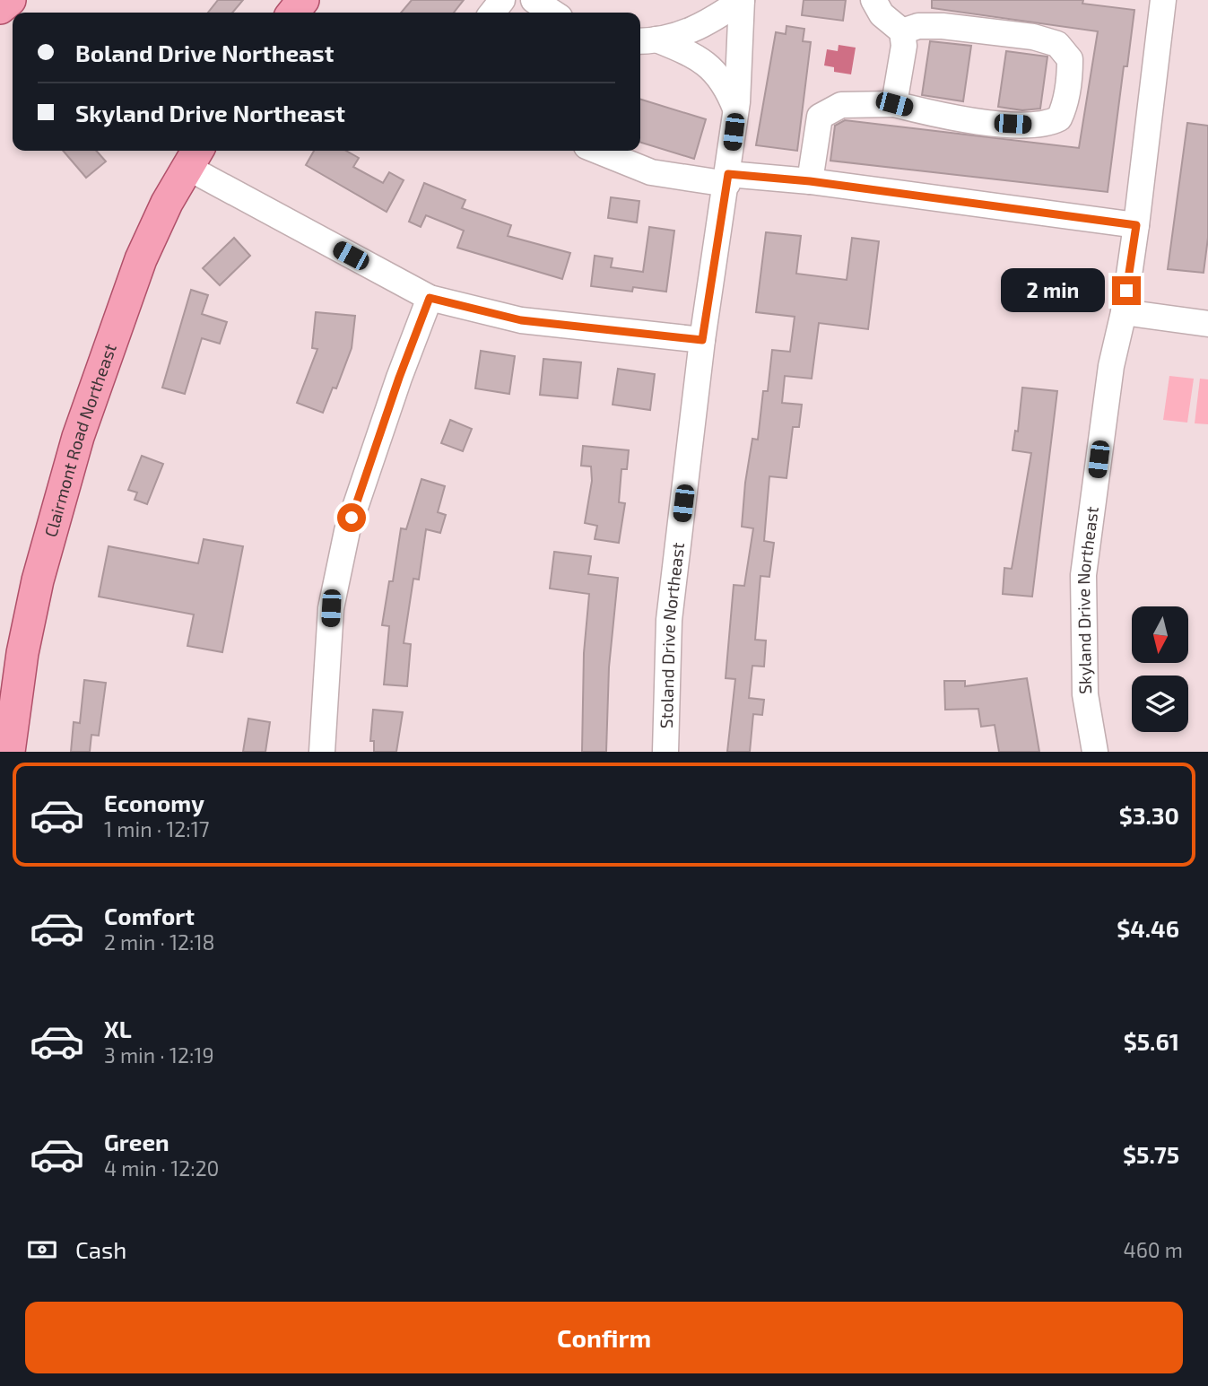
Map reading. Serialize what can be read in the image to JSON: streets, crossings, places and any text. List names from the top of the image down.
{
  "streets": {
    "main road": ["Clairmont Road Northeast"],
    "street": ["Skyland Drive Northeast", "Stoland Drive Northeast"]
  },
  "north": "bottom",
  "page": {
    "banner": ["Boland Drive Northeast", "Skyland Drive Northeast"],
    "bubble": "2 min",
    "list": [
      {
        "name": "Economy",
        "note": "1 min · 12:17",
        "value": "$3.30"
      },
      {
        "name": "Comfort",
        "note": "2 min · 12:18",
        "value": "$4.46"
      },
      {
        "name": "XL",
        "note": "3 min · 12:19",
        "value": "$5.61"
      },
      {
        "name": "Green",
        "note": "4 min · 12:20",
        "value": "$5.75"
      }
    ],
    "pay": ["Cash", "460 m"],
    "buttons": "Confirm"
  }
}
